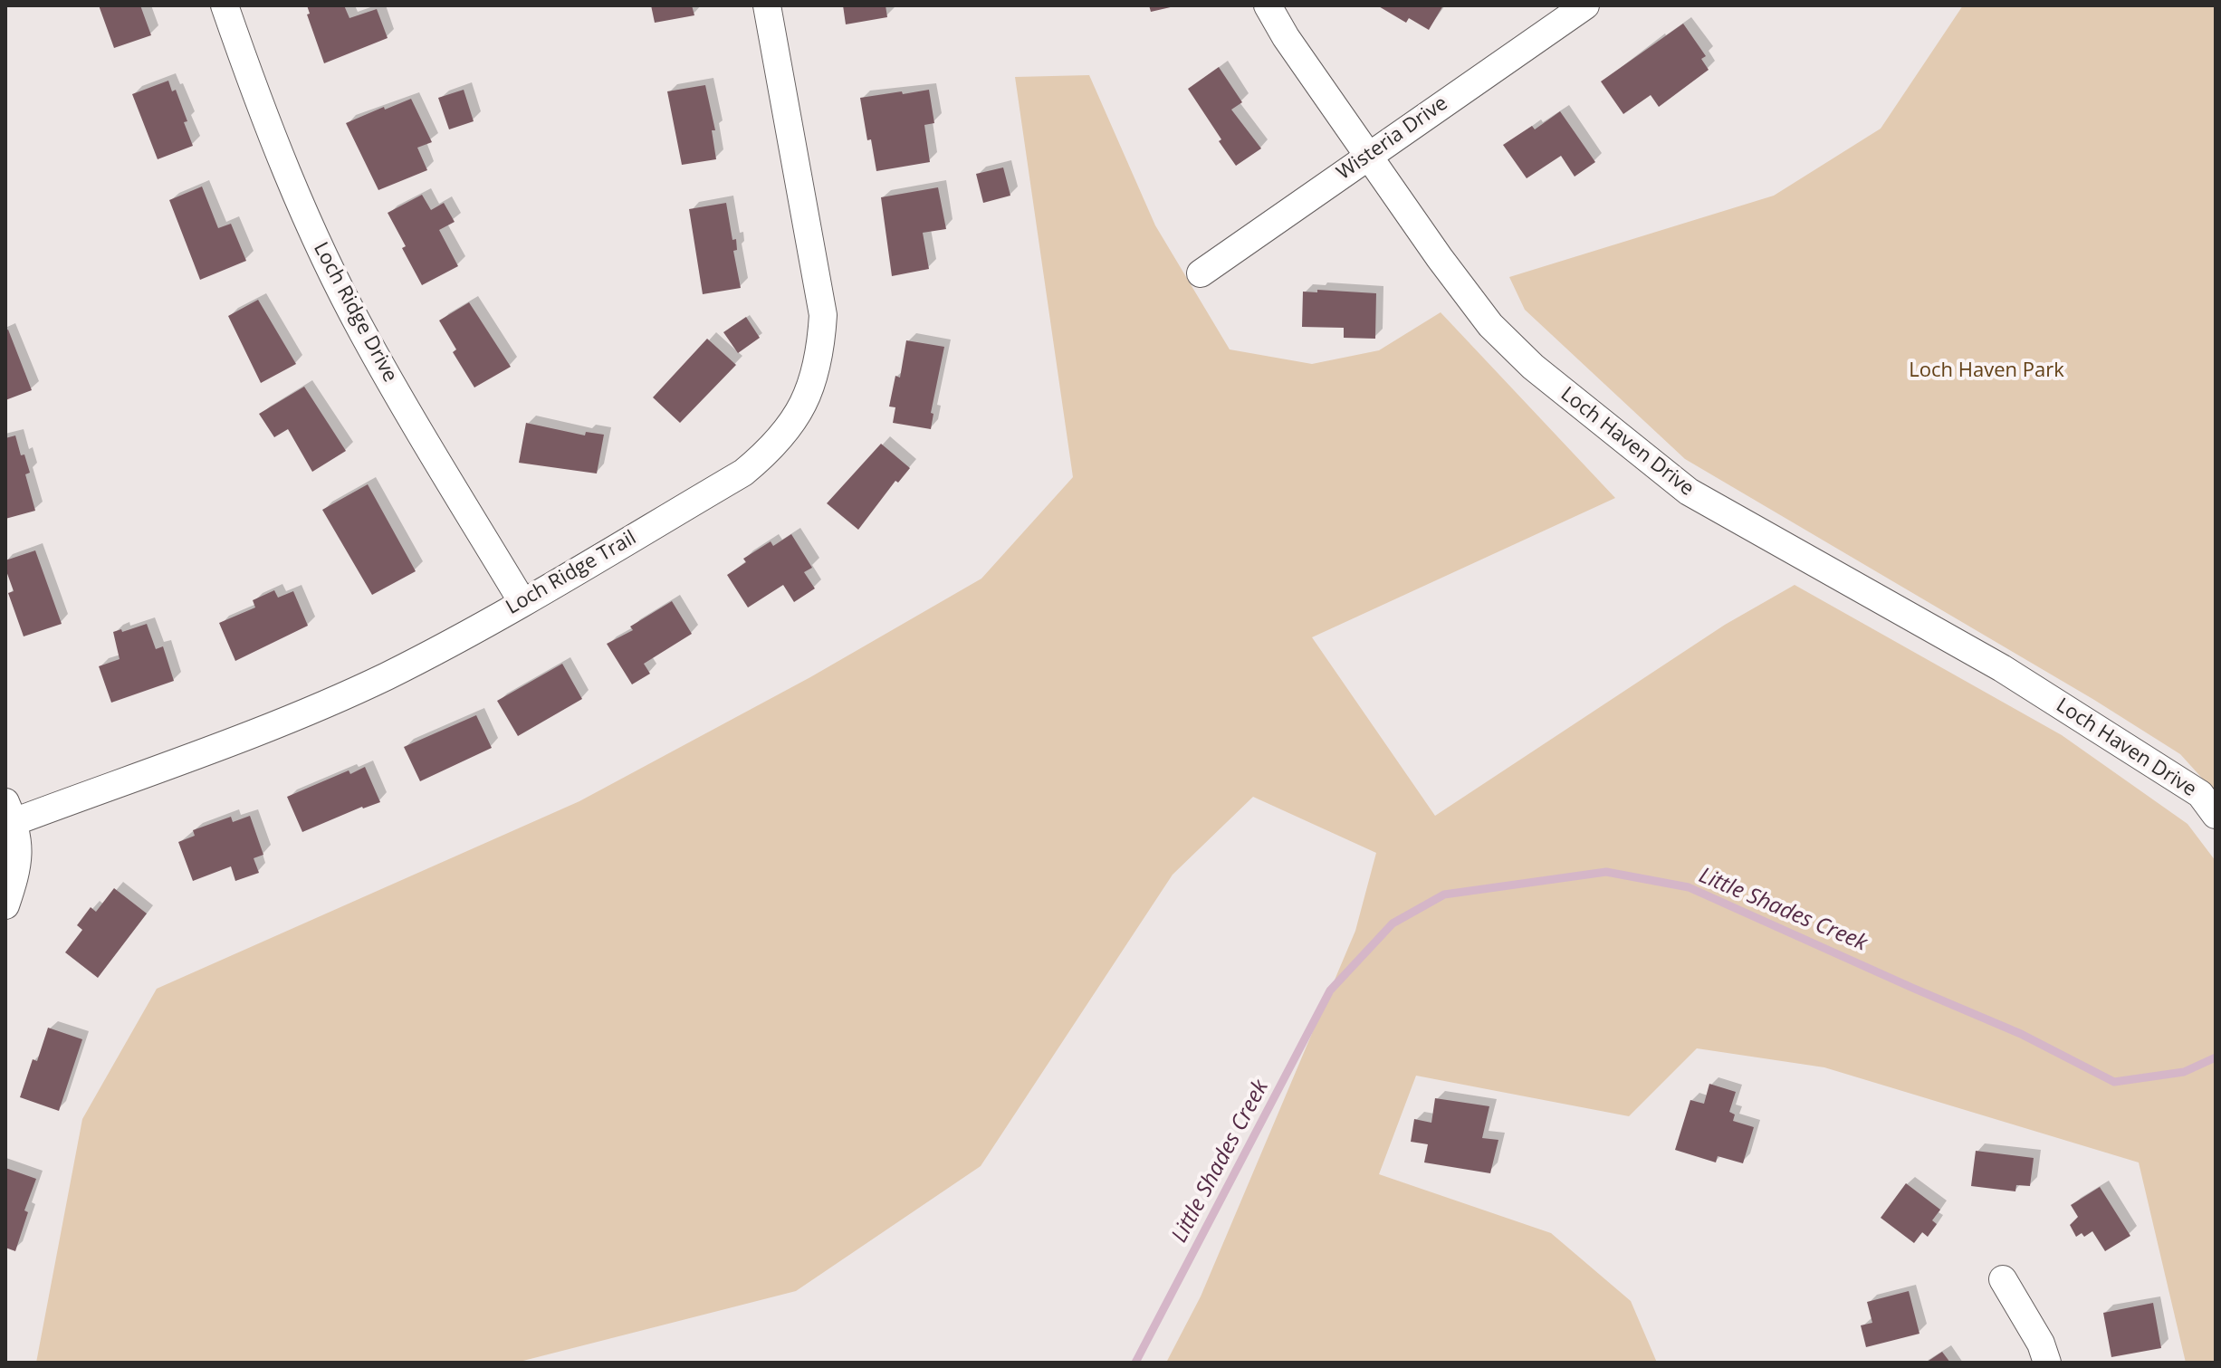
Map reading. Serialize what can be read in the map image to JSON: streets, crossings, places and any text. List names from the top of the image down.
{
  "streets": {
    "street": [
      "Wisteria Drive",
      "Loch Ridge Drive",
      "Loch Haven Drive",
      "Loch Ridge Trail"
    ]
  },
  "crossings": [
    ["Wisteria Drive", "Loch Haven Drive"],
    ["Loch Ridge Drive", "Loch Ridge Trail"]
  ],
  "water": ["Little Shades Creek"],
  "parks": ["Loch Haven Park"]
}
